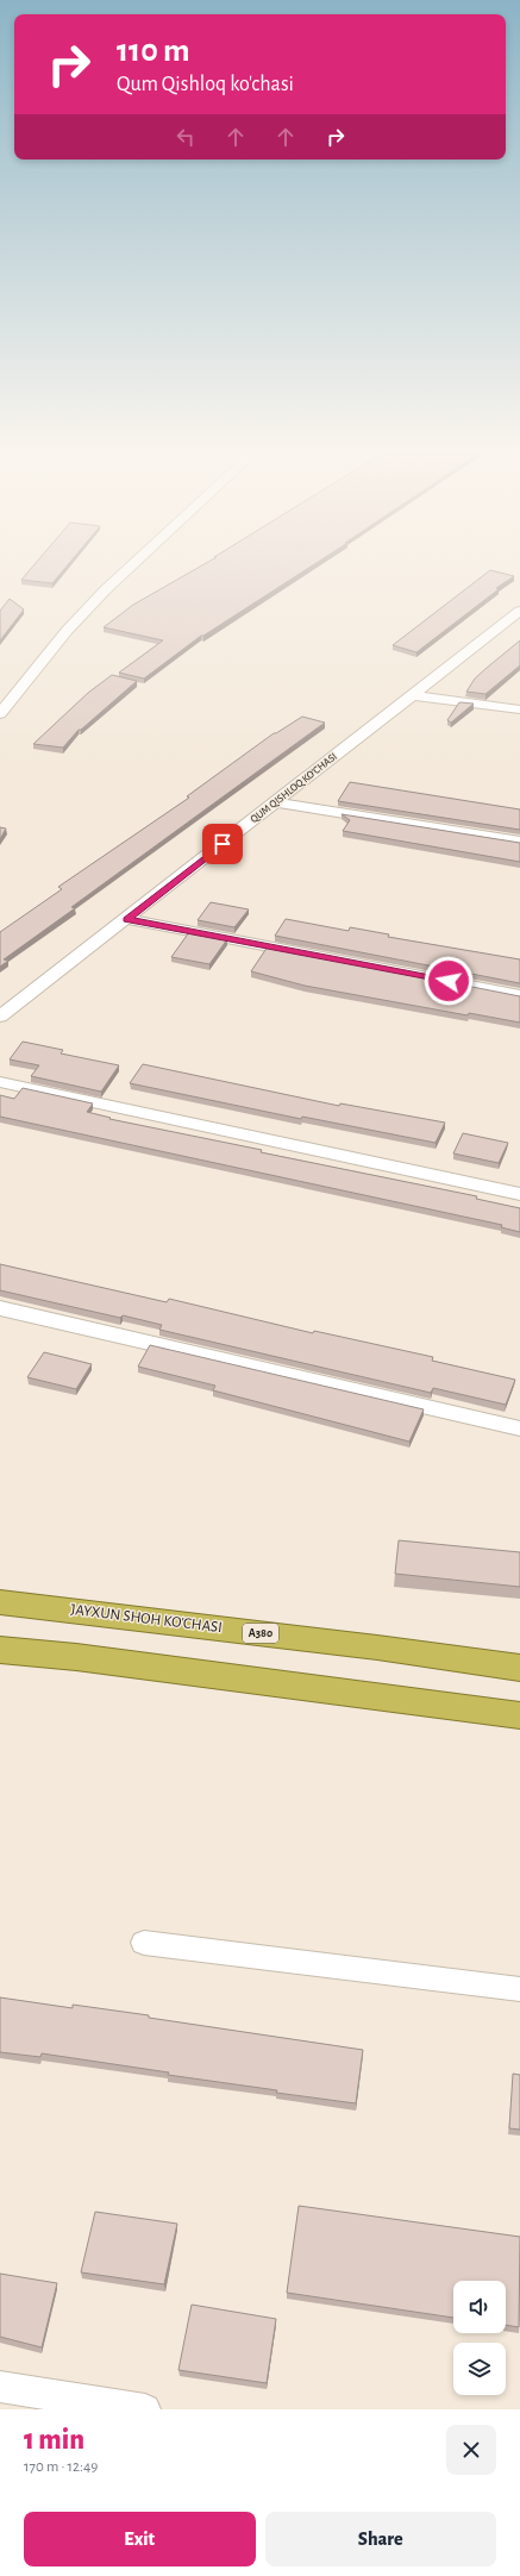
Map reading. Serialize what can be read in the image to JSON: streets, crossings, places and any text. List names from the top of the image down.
{
  "streets": {
    "highway": ["JAYXUN SHOH KO'CHASI", "A380"],
    "street": ["QUM QISHLOQ KO'CHASI"]
  },
  "page": {
    "turn": ["110 m", "Qum Qishloq ko'chasi"],
    "heading": ["1 min", "170 m · 12:49"],
    "buttons": ["Exit", "Share"]
  }
}
